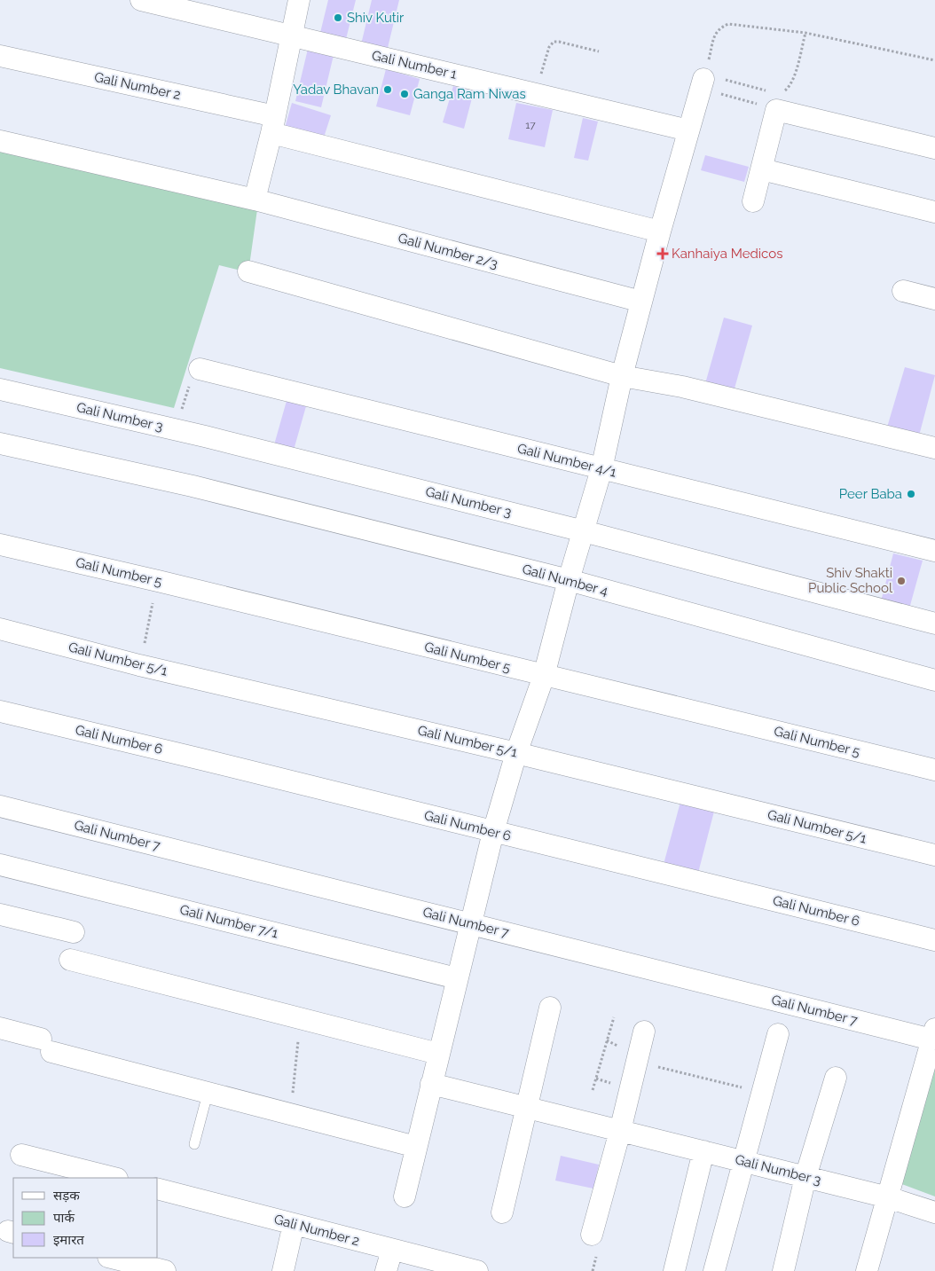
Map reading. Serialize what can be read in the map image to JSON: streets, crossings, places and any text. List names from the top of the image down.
{
  "streets": {
    "street": [
      "Gali Number 1",
      "Gali Number 2",
      "Gali Number 2/3",
      "Gali Number 3",
      "Gali Number 4/1",
      "Gali Number 5",
      "Gali Number 4",
      "Gali Number 5/1",
      "Gali Number 6",
      "Gali Number 7",
      "Gali Number 7/1"
    ]
  },
  "places": {
    "other": [
      "Shiv Kutir",
      "Yadav Bhavan",
      "Ganga Ram Niwas",
      "Peer Baba",
      "Shiv Shakti Public School"
    ],
    "health": ["Kanhaiya Medicos"]
  },
  "house_numbers": ["17"],
  "legend": ["सड़क", "पार्क", "इमारत"]
}
